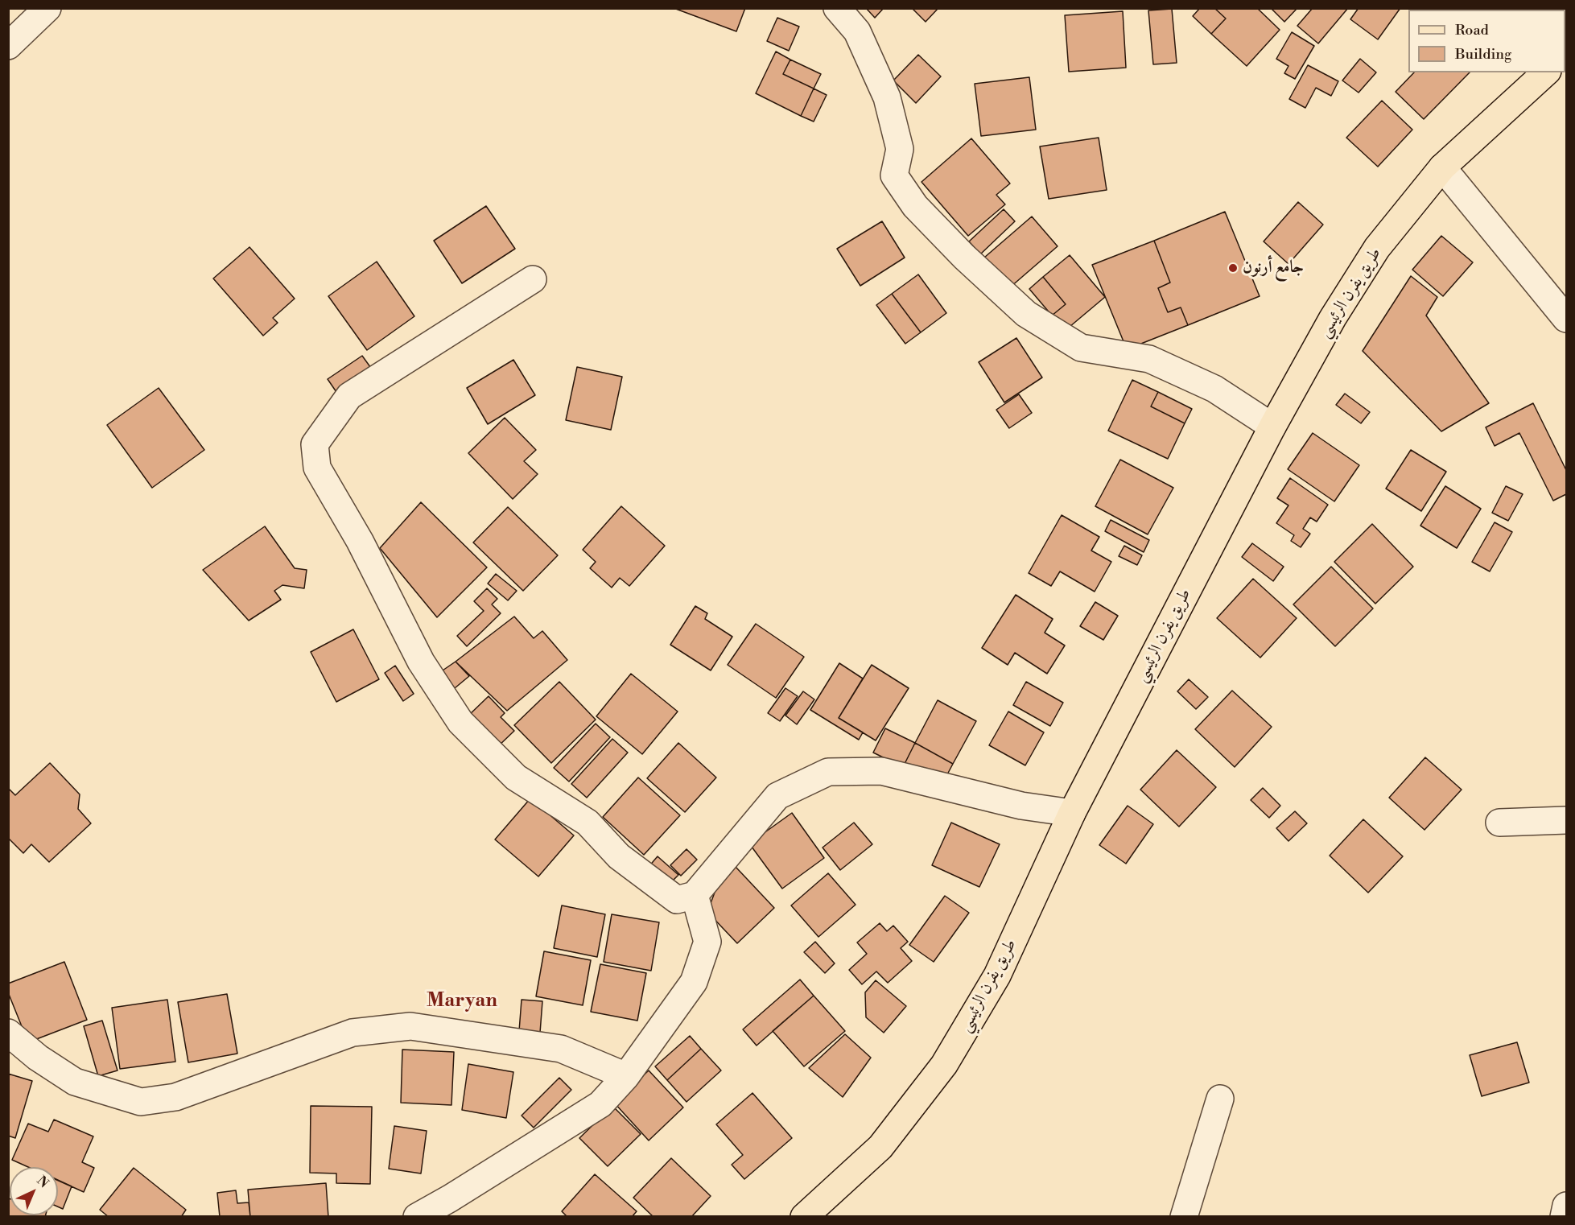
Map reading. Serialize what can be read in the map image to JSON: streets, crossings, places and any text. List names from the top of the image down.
{
  "streets": {
    "main road": ["طريق يفرن الرئيسي"]
  },
  "districts": ["Maryan"],
  "places": ["جامع أرنون"],
  "legend": ["Road", "Building"],
  "north": "top right"
}
